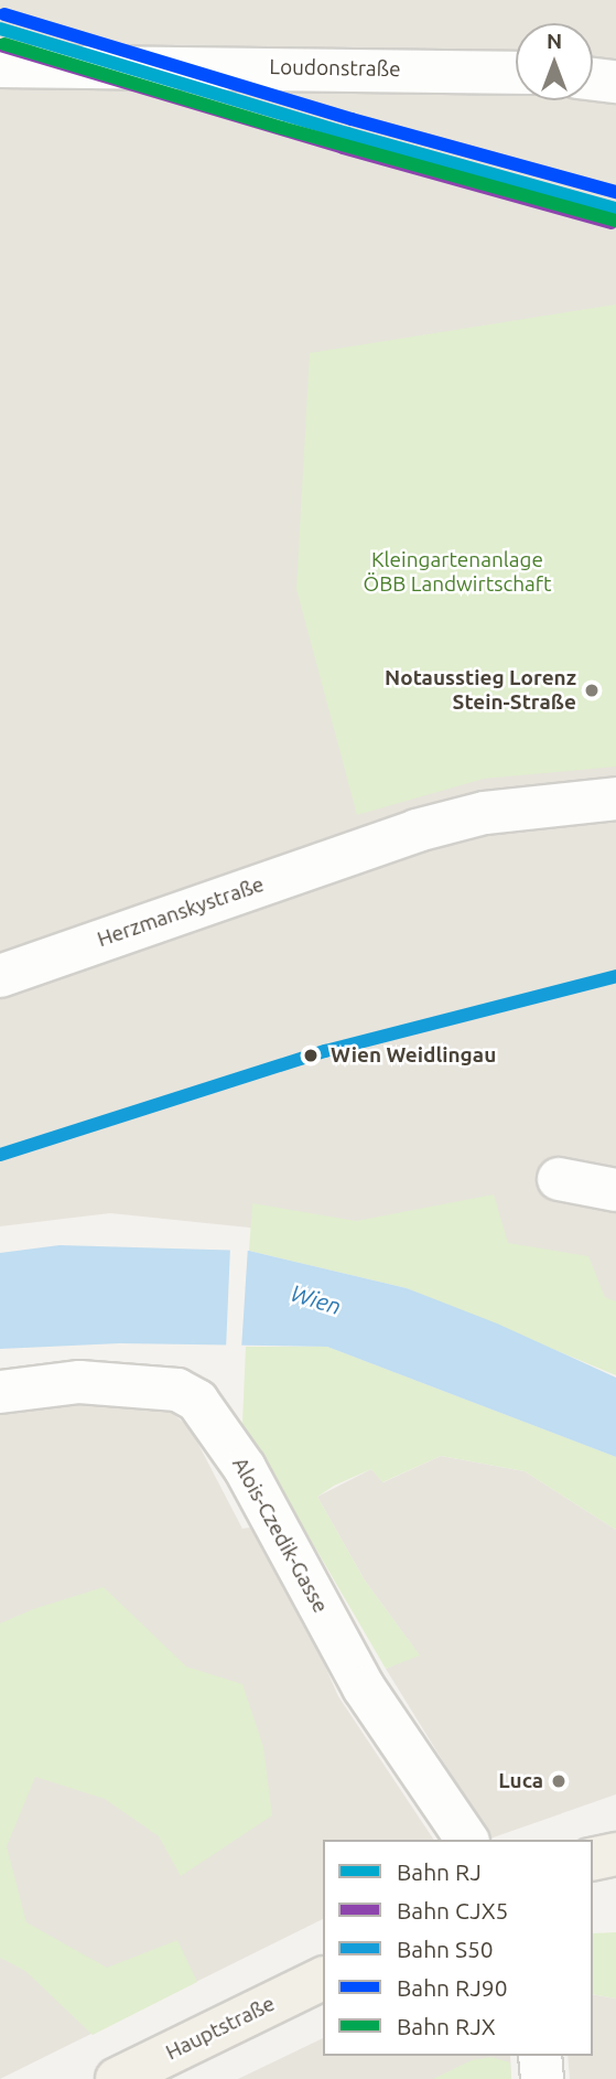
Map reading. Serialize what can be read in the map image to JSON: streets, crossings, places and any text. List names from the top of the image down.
{
  "streets": {
    "main road": ["Hauptstraße"],
    "street": ["Loudonstraße", "Herzmanskystraße", "Alois-Czedik-Gasse"]
  },
  "water": ["Wien"],
  "parks": ["Kleingartenanlage ÖBB Landwirtschaft"],
  "places": ["Notausstieg Lorenz Stein-Straße", "Wien Weidlingau", "Luca"],
  "lines": [
    "rail line RJ90",
    "rail line RJ",
    "rail line RJX",
    "rail line CJX5",
    "rail line S50"
  ],
  "legend": [
    "Bahn RJ",
    "Bahn CJX5",
    "Bahn S50",
    "Bahn RJ90",
    "Bahn RJX"
  ],
  "north": "top"
}
